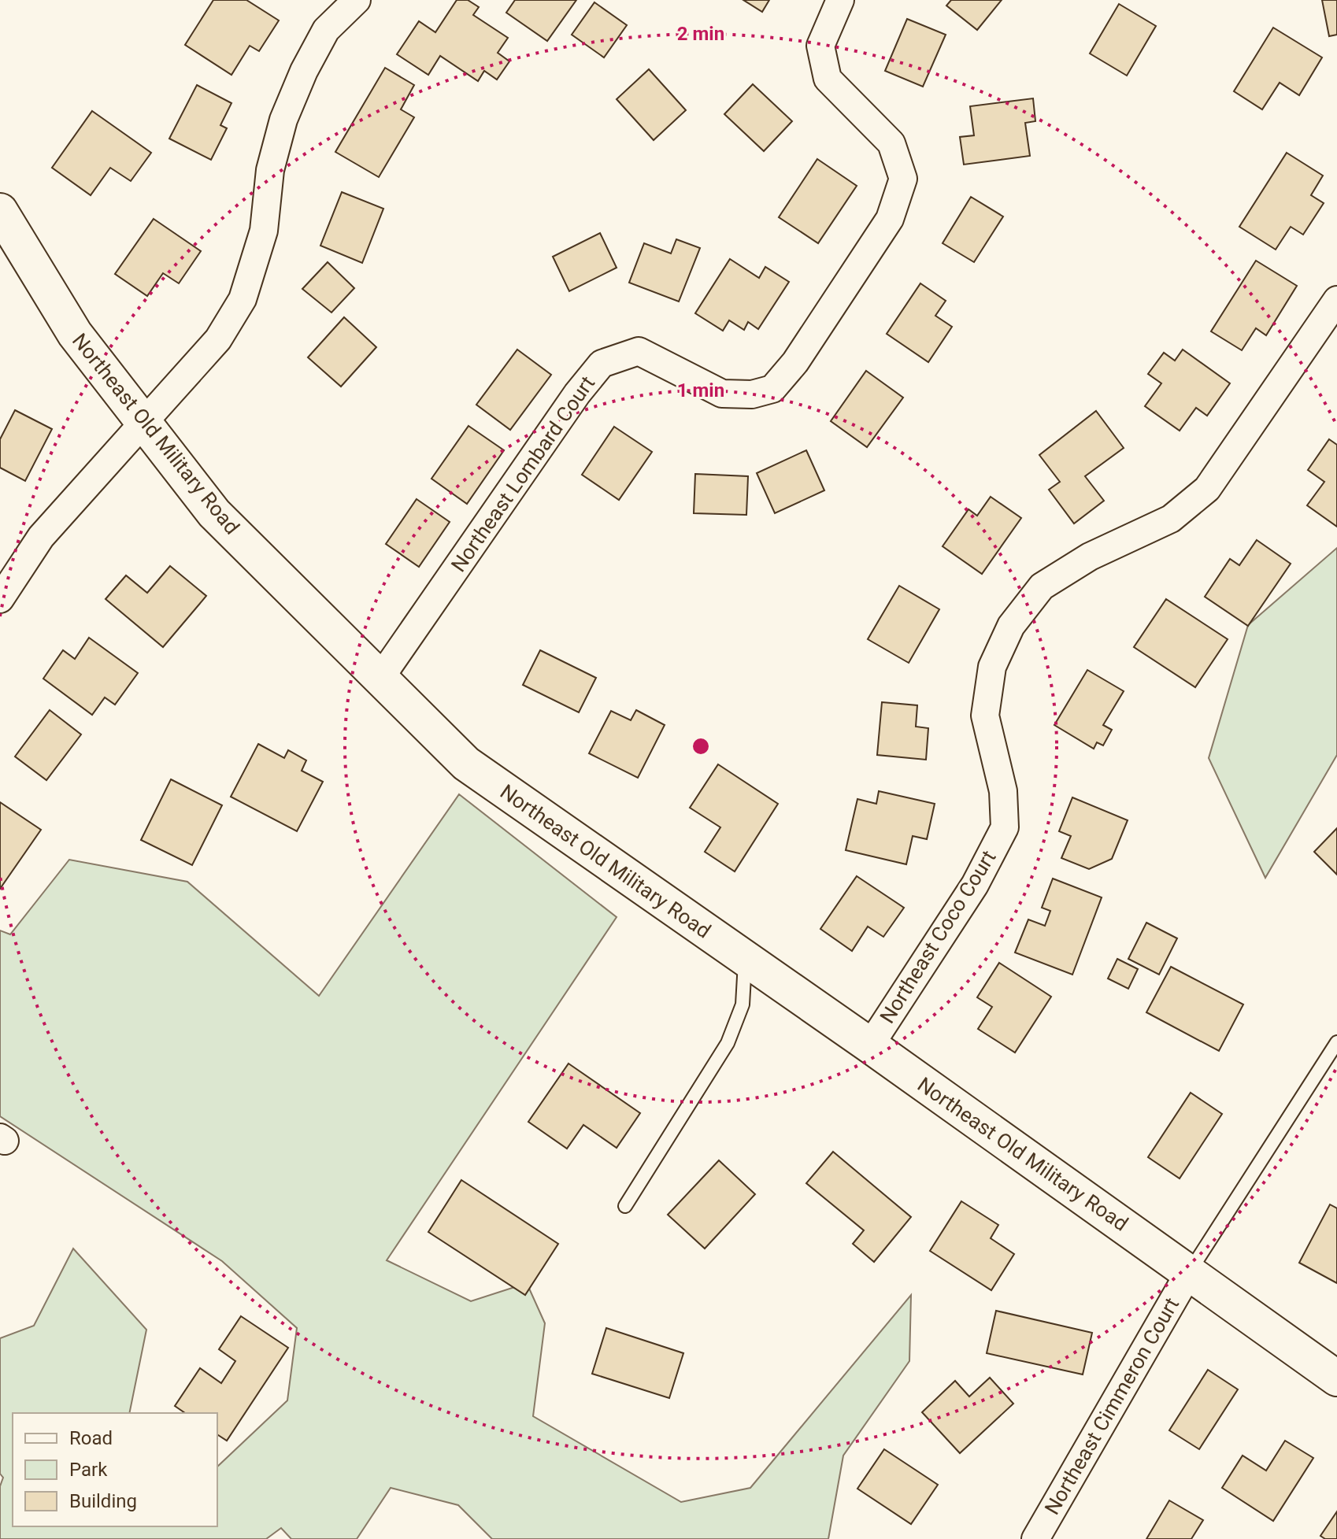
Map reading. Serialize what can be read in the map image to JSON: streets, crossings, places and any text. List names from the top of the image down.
{
  "streets": {
    "street": [
      "Northeast Old Military Road",
      "Northeast Lombard Court",
      "Northeast Coco Court",
      "Northeast Cimmeron Court"
    ]
  },
  "crossings": [
    ["Northeast Old Military Road", "Northeast Lombard Court"],
    ["Northeast Old Military Road", "Northeast Coco Court"],
    ["Northeast Old Military Road", "Northeast Cimmeron Court"]
  ],
  "legend": ["Road", "Park", "Building"],
  "rings": ["2 min", "1 min"]
}
